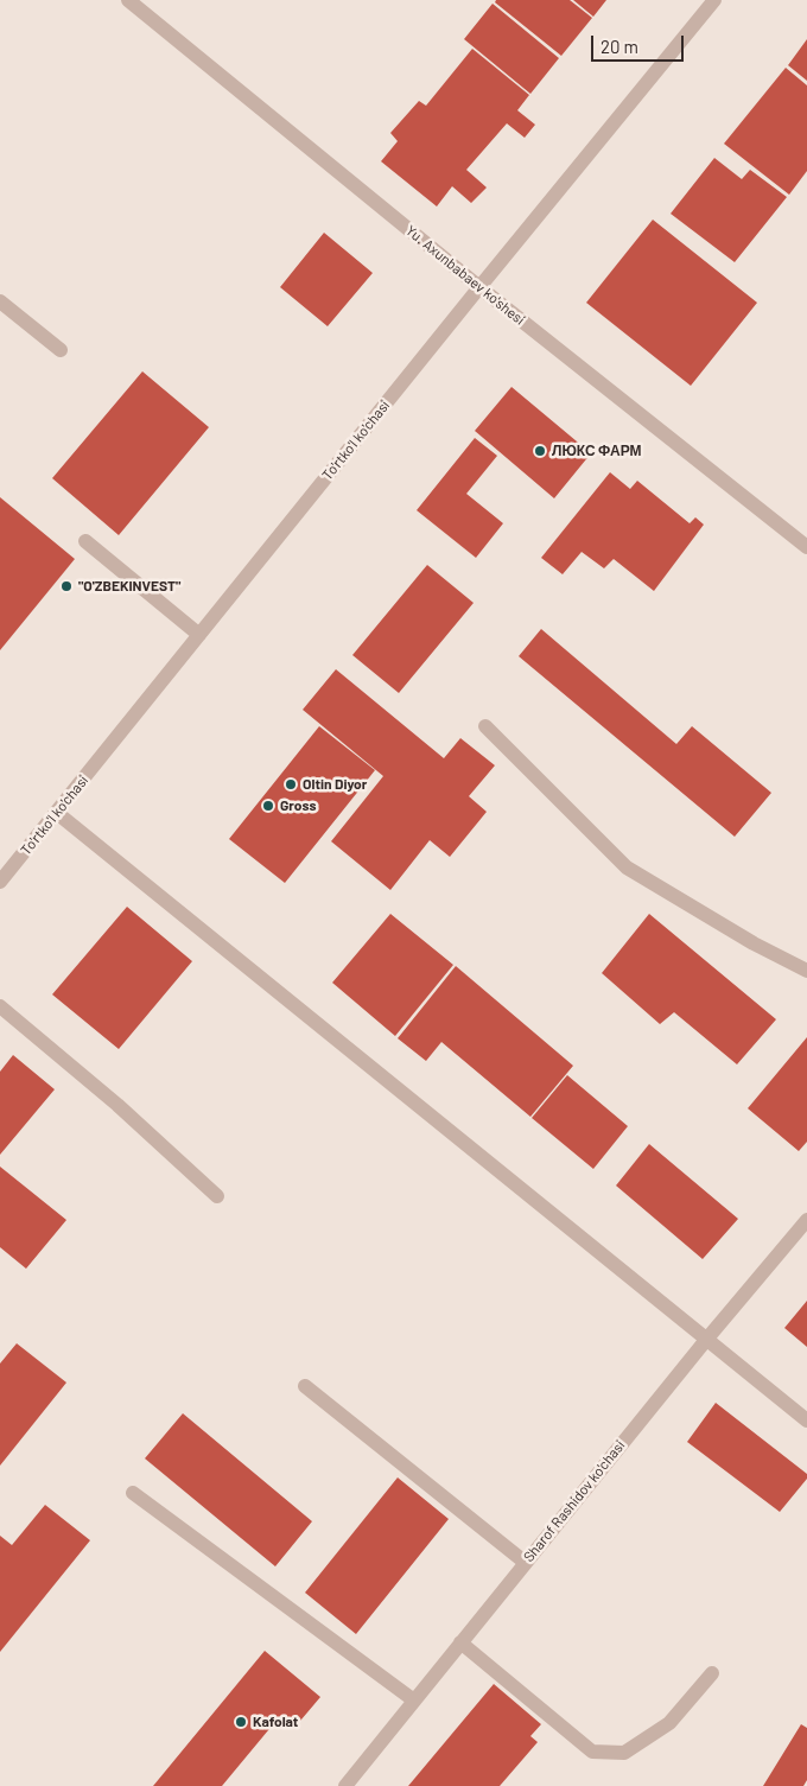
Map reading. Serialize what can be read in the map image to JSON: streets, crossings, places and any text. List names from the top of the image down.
{
  "streets": {
    "street": ["Yu. Axunbabaev ko'shesi", "To'rtko'l ko'chasi", "Sharof Rashidov ko'chasi"]
  },
  "crossings": [
    ["Yu. Axunbabaev ko'shesi", "To'rtko'l ko'chasi"]
  ],
  "places": [
    "ЛЮКС ФАРМ",
    "\"O'ZBEKINVEST\"",
    "Oltin Diyor",
    "Gross",
    "Kafolat"
  ],
  "scale_bar": "20 m"
}
